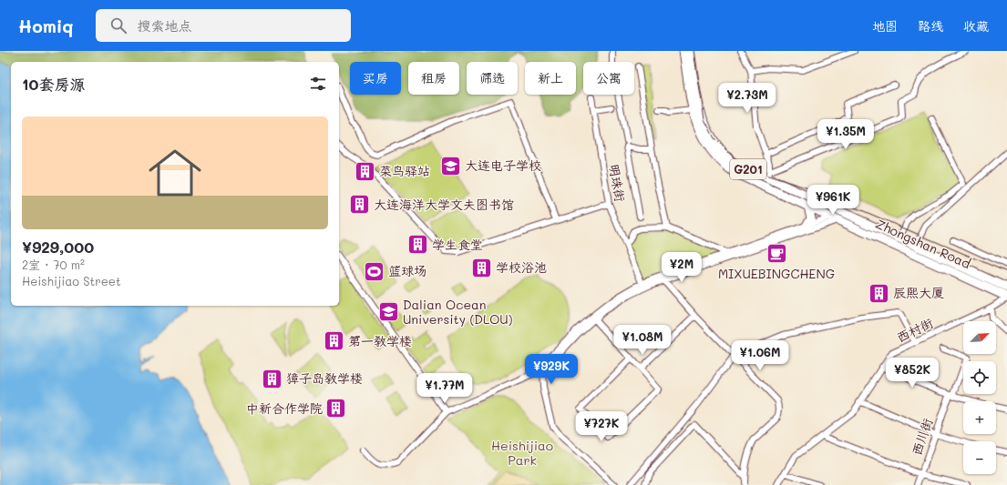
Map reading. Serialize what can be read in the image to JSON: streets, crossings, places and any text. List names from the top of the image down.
{
  "streets": {
    "highway": ["G201", "Zhongshan Road"],
    "street": ["明珠街", "西村街", "西川街"]
  },
  "crossings": [
    ["Zhongshan Road", "西村街"]
  ],
  "parks": ["Heishijiao Park"],
  "places": {
    "school or university": ["大连电子学校", "Dalian Ocean University (DLOU)"],
    "building": [
      "菜鸟驿站",
      "大连海洋大学文夫图书馆",
      "学生食堂",
      "学校浴池",
      "辰熙大厦",
      "第一教学楼",
      "獐子岛教学楼",
      "中新合作学院"
    ],
    "cafe": ["MIXUEBINGCHENG"],
    "sports": ["篮球场"]
  },
  "north": "top right",
  "page": {
    "header": "Homiq",
    "search": "搜索地点",
    "nav": ["地图", "路线", "收藏"],
    "chip": [
      "买房",
      "租房",
      "筛选",
      "新上",
      "公寓"
    ],
    "heading": "10套房源",
    "price": [
      "¥2.73M",
      "¥1.35M",
      "¥961K",
      "¥2M",
      "¥1.08M",
      "¥1.06M",
      "¥929K",
      "¥852K",
      "¥1.77M",
      "¥727K"
    ],
    "list": [
      {
        "name": "¥929,000",
        "note": "2室 · 70 m² · Heishijiao Street"
      }
    ],
    "map_buttons": ["+", "−"]
  }
}
